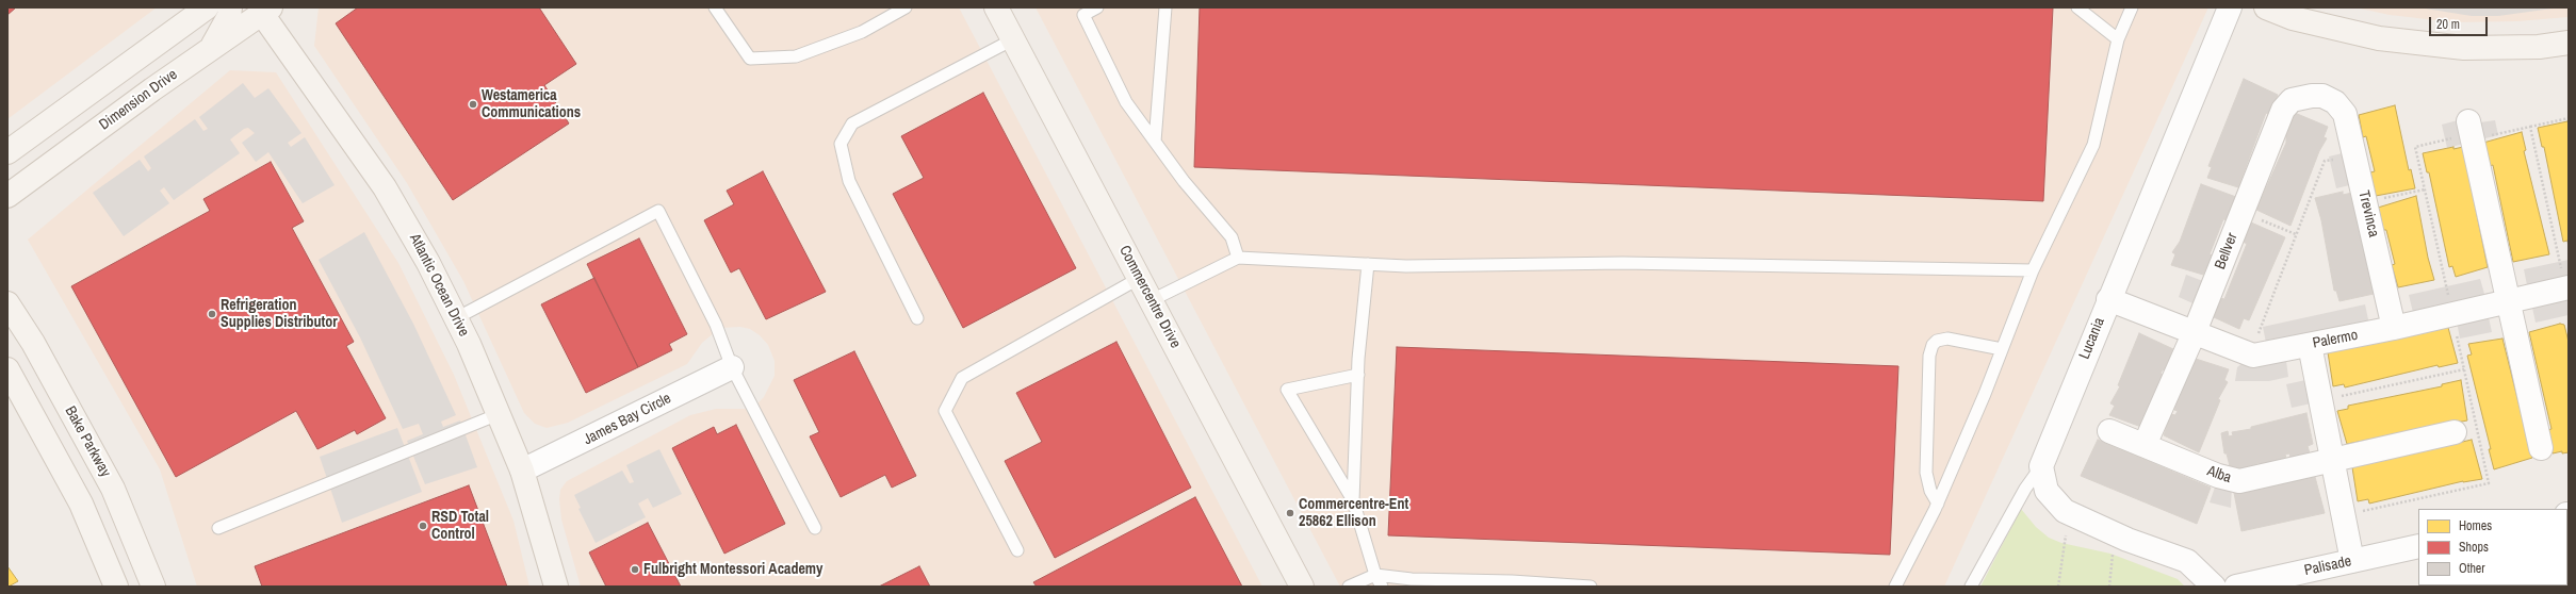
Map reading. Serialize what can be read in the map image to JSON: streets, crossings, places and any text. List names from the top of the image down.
{
  "streets": {
    "street": [
      "Dimension Drive",
      "Trevinca",
      "Bellver",
      "Atlantic Ocean Drive",
      "Commercentre Drive",
      "Lucania",
      "Palermo",
      "James Bay Circle",
      "Bake Parkway",
      "Alba",
      "Palisade"
    ]
  },
  "crossings": [
    ["Dimension Drive", "Atlantic Ocean Drive"],
    ["Trevinca", "Bellver"],
    ["Trevinca", "Palermo"],
    ["Bellver", "Palermo"],
    ["Bellver", "Alba"],
    ["Atlantic Ocean Drive", "James Bay Circle"],
    ["Lucania", "Palermo"]
  ],
  "places": [
    "Westamerica Communications",
    "Refrigeration Supplies Distributor",
    "Commercentre-Ent 25862 Ellison",
    "RSD Total Control",
    "Fulbright Montessori Academy"
  ],
  "legend": ["Homes", "Shops", "Other"],
  "scale_bar": "20 m"
}
